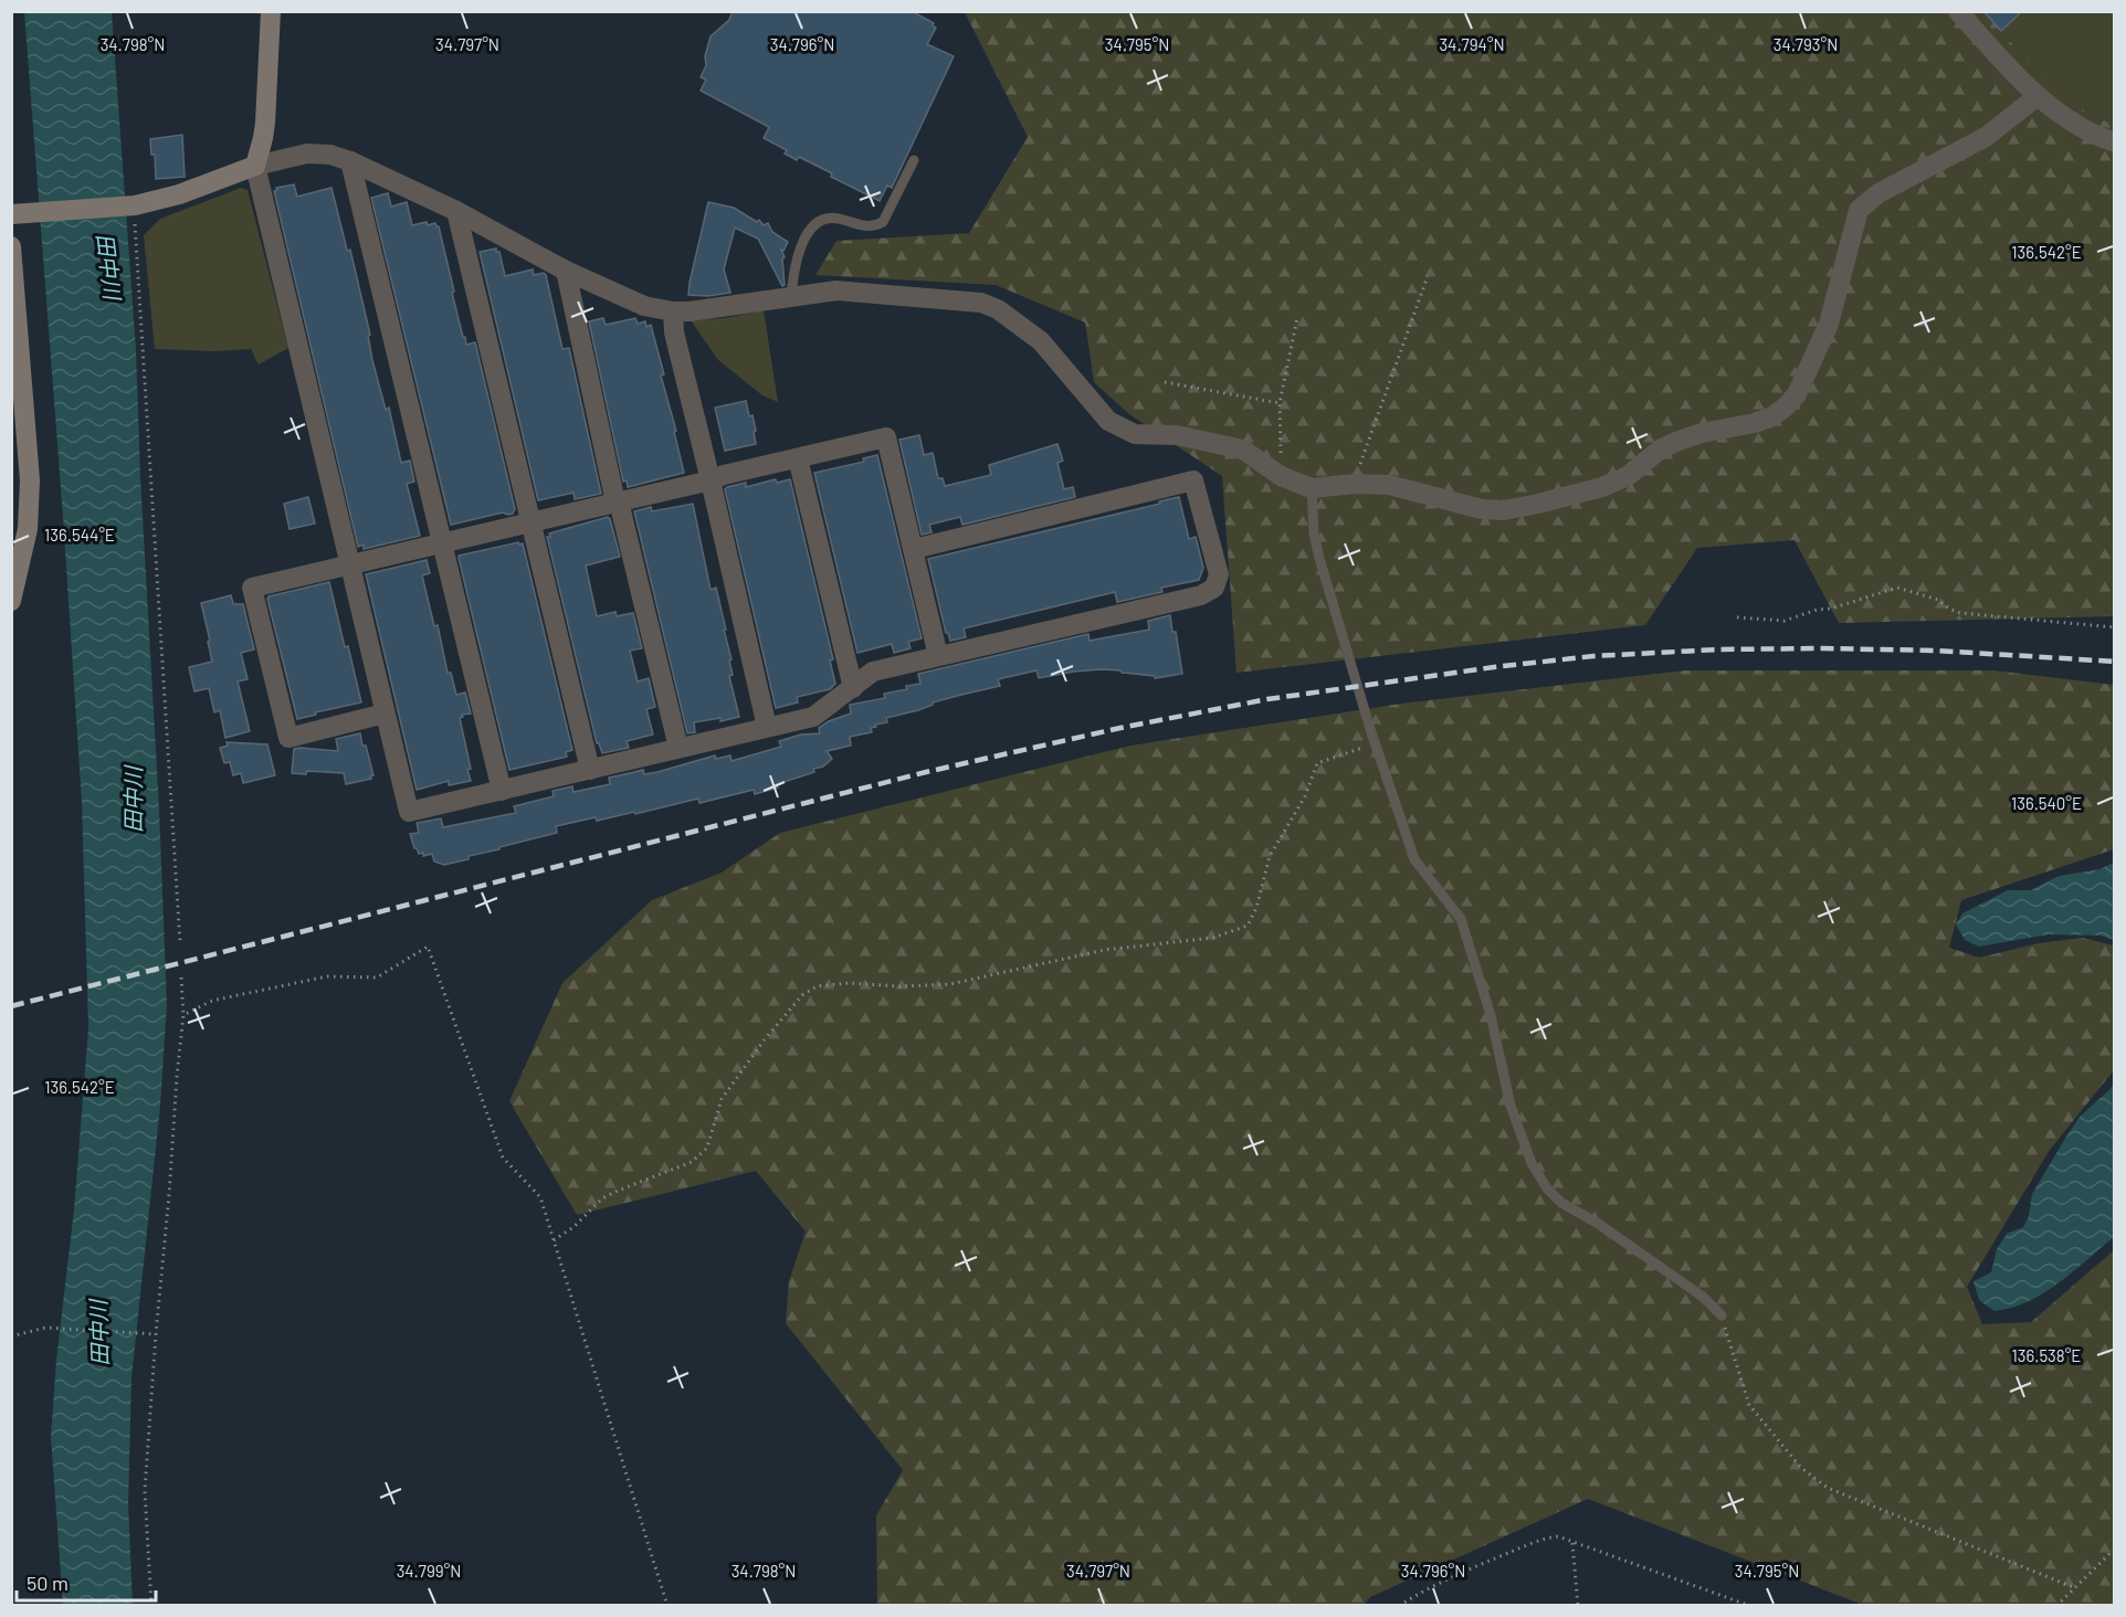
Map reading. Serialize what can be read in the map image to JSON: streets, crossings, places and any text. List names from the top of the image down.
{
  "water": ["田中川"],
  "scale_bar": "50 m",
  "coordinates": [
    "34.798°N",
    "34.797°N",
    "34.796°N",
    "34.795°N",
    "34.794°N",
    "34.793°N",
    "136.542°E",
    "136.544°E",
    "136.540°E",
    "136.538°E",
    "34.799°N"
  ]
}
